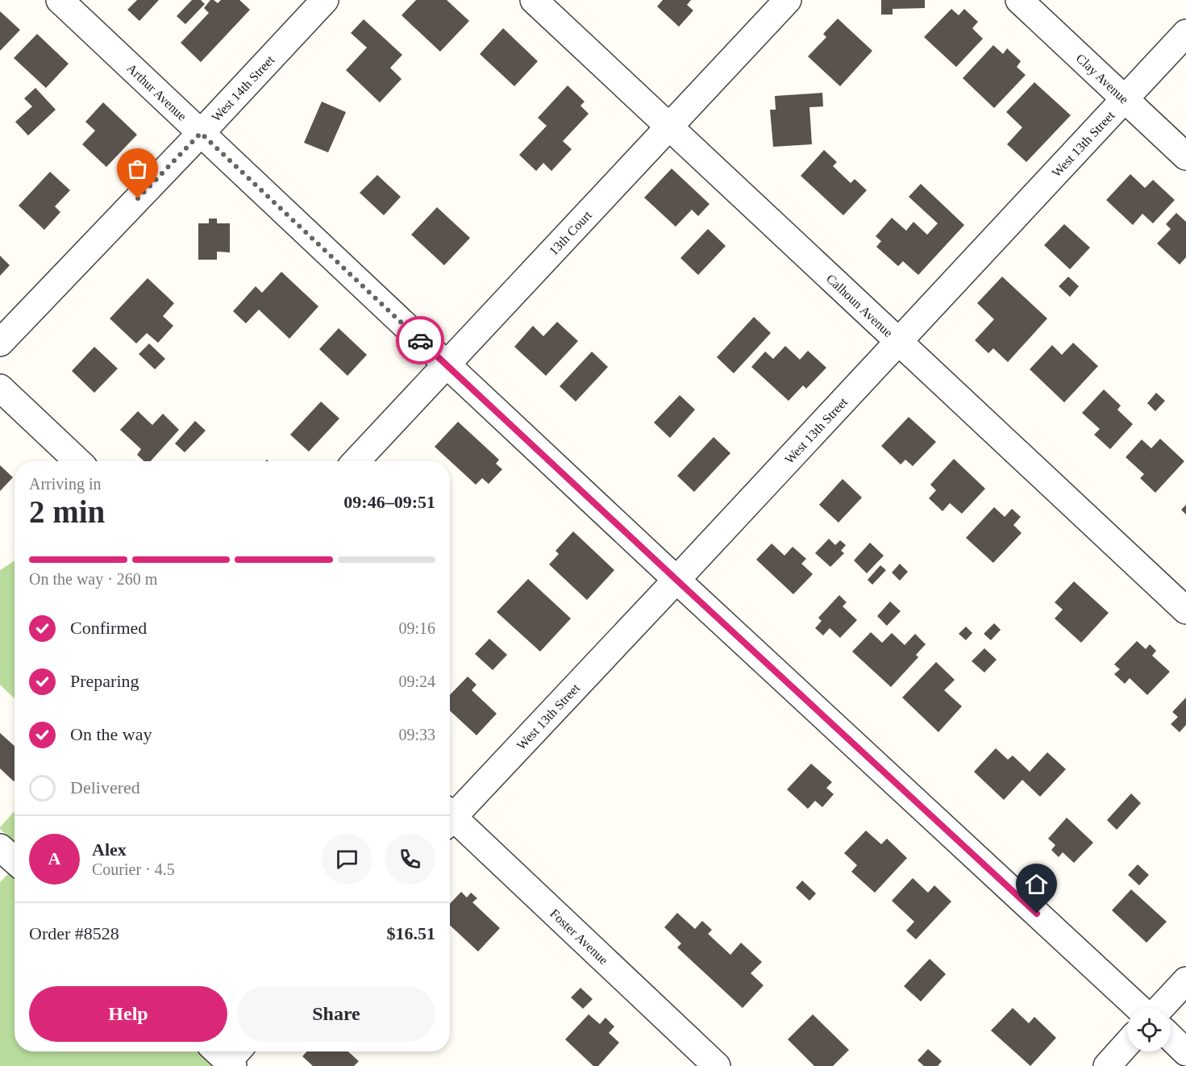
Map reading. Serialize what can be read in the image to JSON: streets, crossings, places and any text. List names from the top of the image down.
{
  "streets": {
    "street": [
      "Clay Avenue",
      "West 14th Street",
      "Arthur Avenue",
      "West 13th Street",
      "13th Court",
      "Calhoun Avenue",
      "Foster Avenue"
    ]
  },
  "crossings": [
    ["Clay Avenue", "West 13th Street"],
    ["West 14th Street", "Arthur Avenue"],
    ["Arthur Avenue", "West 13th Street"],
    ["Arthur Avenue", "13th Court"],
    ["West 13th Street", "Calhoun Avenue"],
    ["13th Court", "Calhoun Avenue"]
  ],
  "page": {
    "heading": ["2 min", "Arriving in", "09:46–09:51"],
    "panel": [
      "Alex",
      "Courier · 4.5",
      "Order #8528",
      "$16.51"
    ],
    "bar": "On the way · 260 m",
    "list": [
      ["Confirmed", "09:16"],
      ["Preparing", "09:24"],
      ["On the way", "09:33"],
      "Delivered"
    ],
    "round": "A",
    "buttons": ["Help", "Share"]
  }
}
